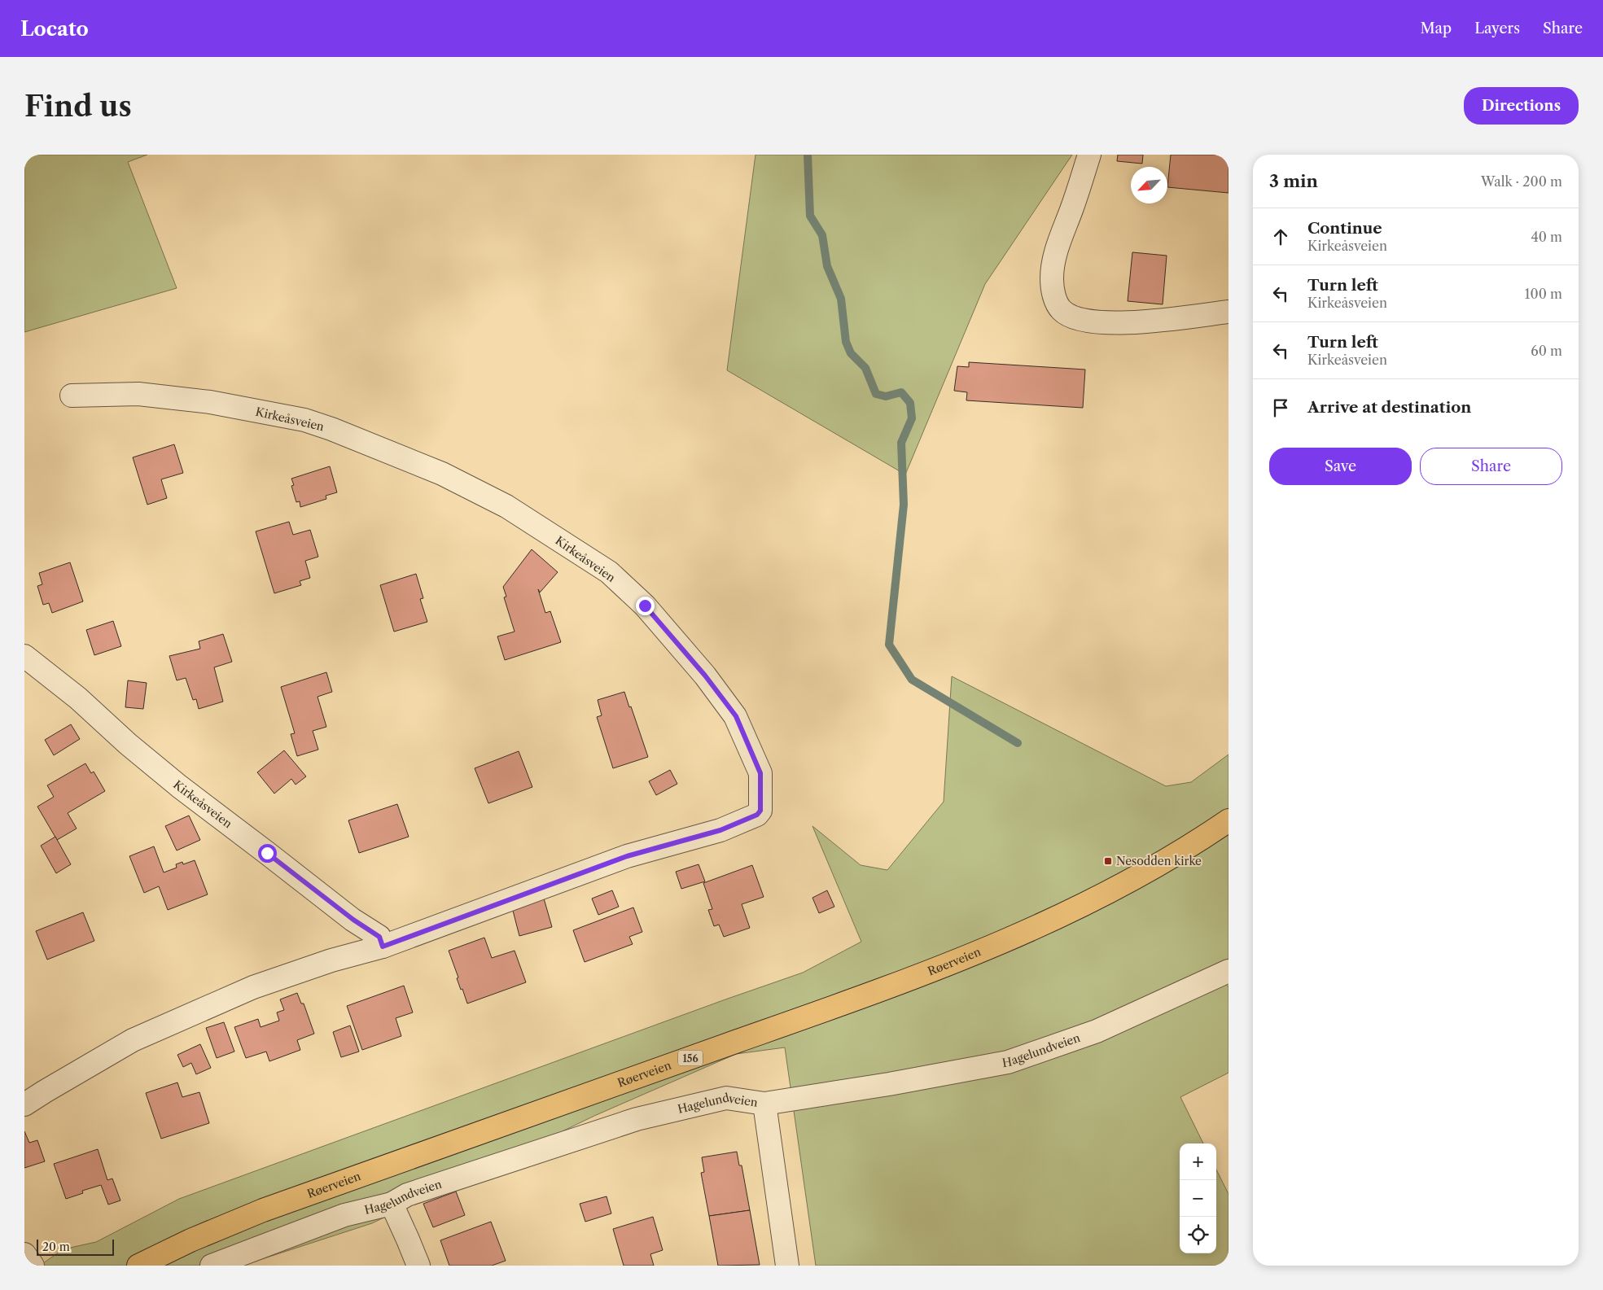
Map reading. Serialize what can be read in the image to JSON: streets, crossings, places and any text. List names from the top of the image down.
{
  "streets": {
    "main road": ["Røerveien", "156"],
    "street": ["Kirkeåsveien", "Hagelundveien"]
  },
  "places": {
    "transit": ["Nesodden kirke"]
  },
  "scale_bar": "20 m",
  "north": "bottom left",
  "page": {
    "header": "Locato",
    "nav": ["Map", "Layers", "Share"],
    "buttons": [
      "Directions",
      ["Save", "Share"]
    ],
    "title": "Find us",
    "heading": ["3 min", "Walk · 200 m"],
    "list": [
      ["Continue", "Kirkeåsveien", "40 m"],
      ["Turn left", "Kirkeåsveien", "100 m"],
      ["Turn left", "Kirkeåsveien", "60 m"],
      "Arrive at destination"
    ],
    "map_buttons": ["+", "−"],
    "scale": "20 m"
  }
}
